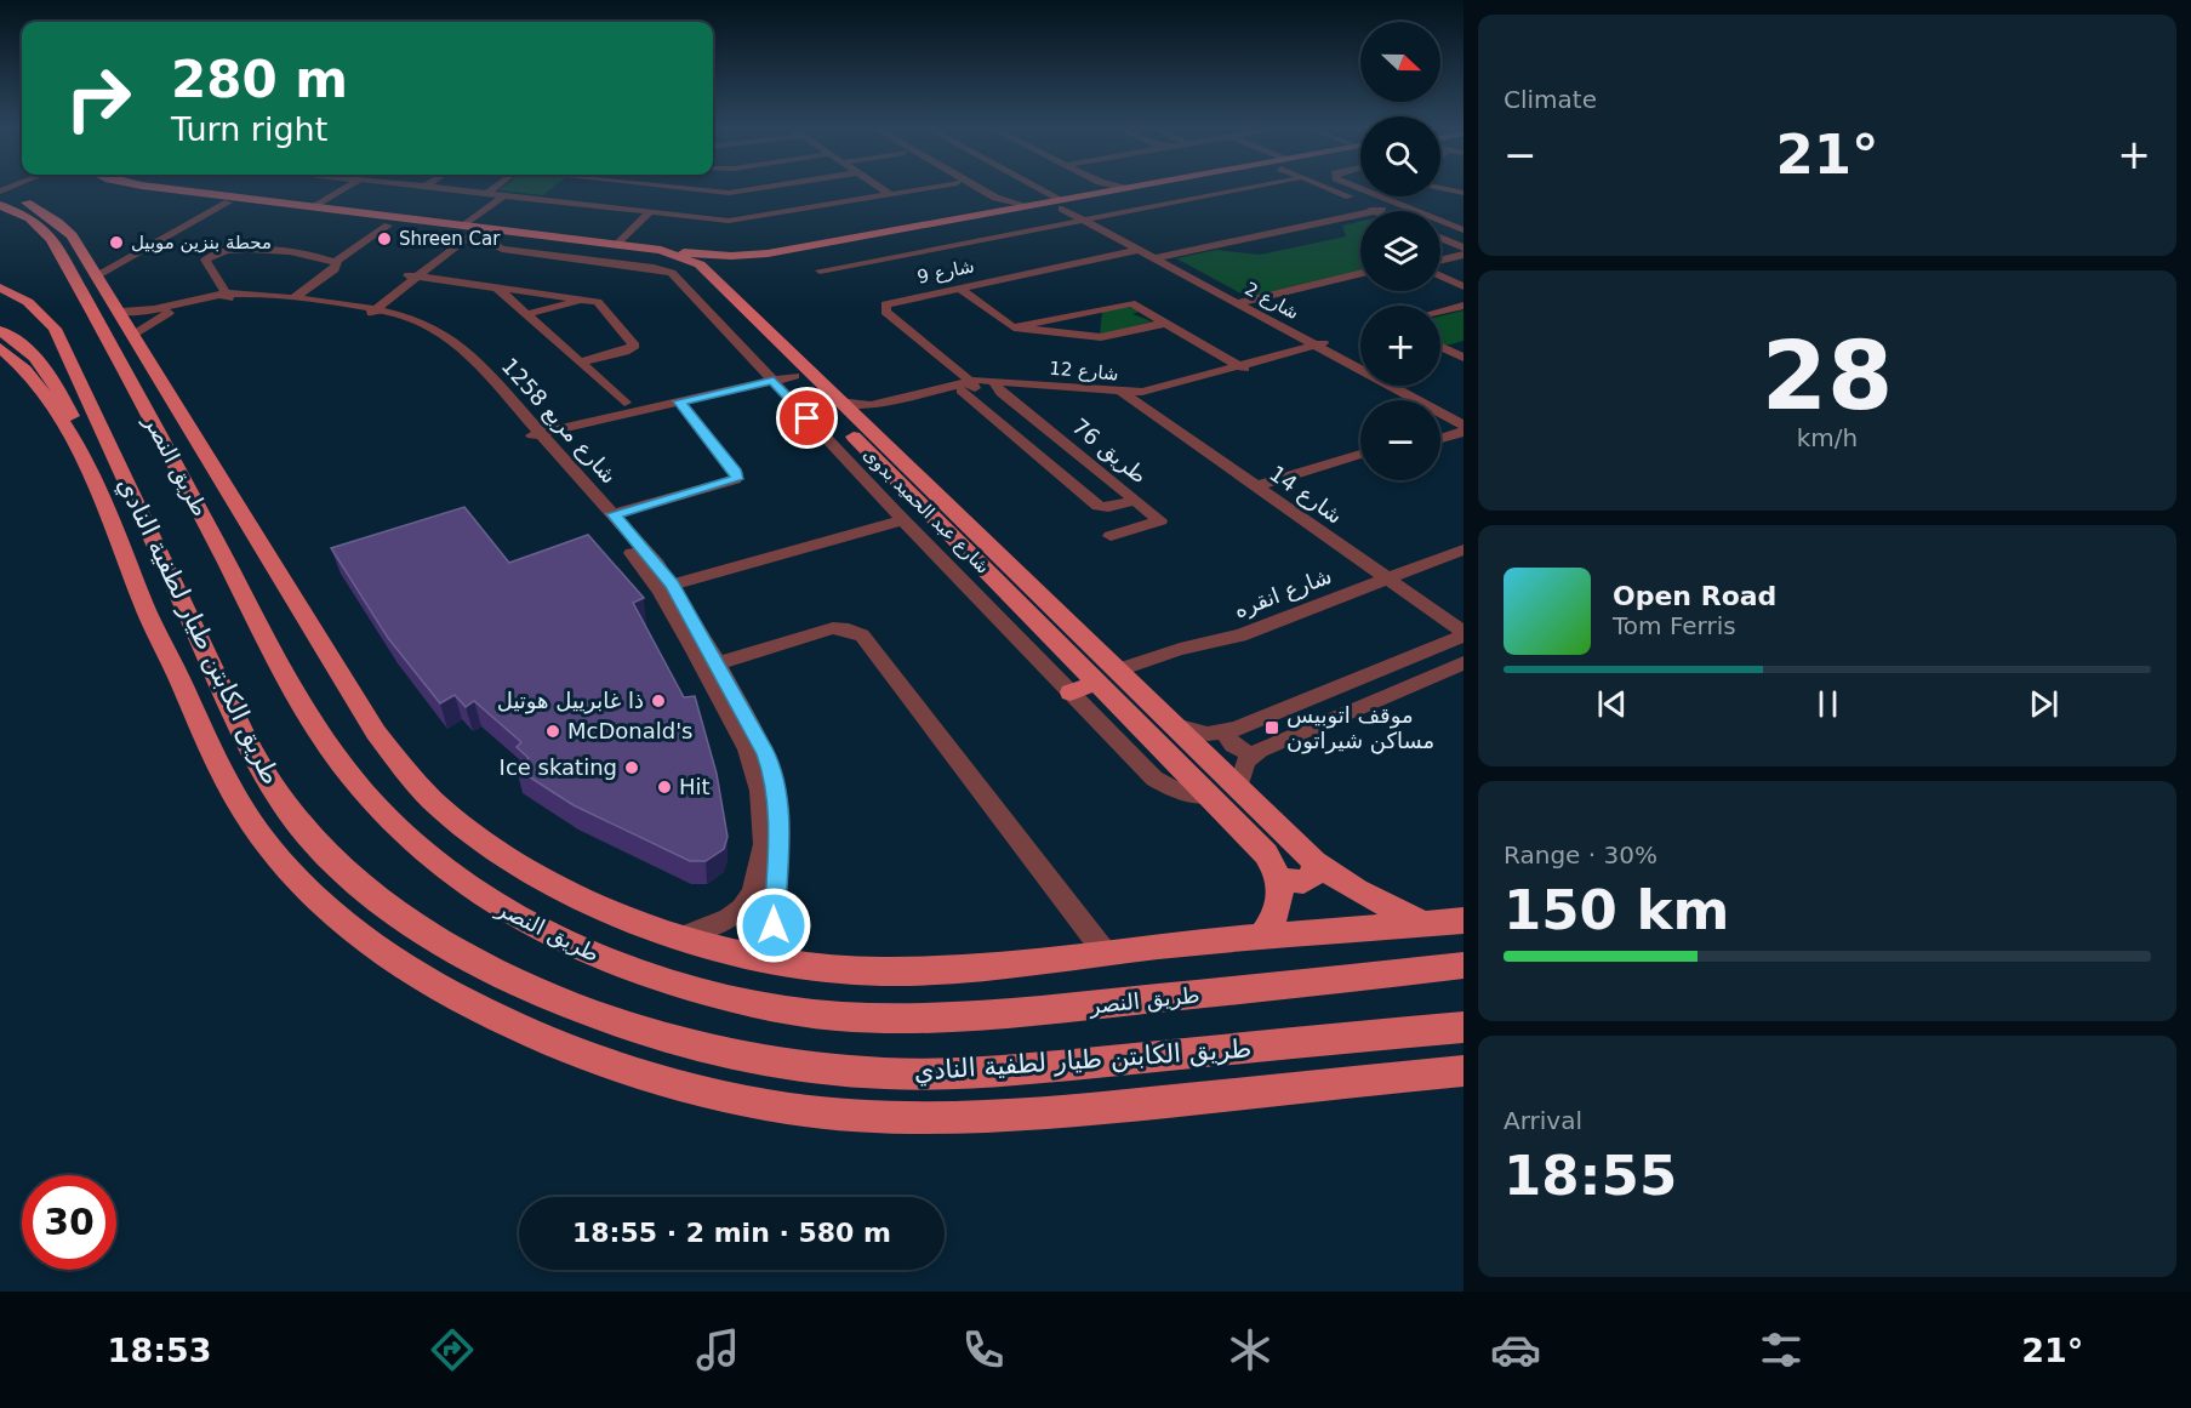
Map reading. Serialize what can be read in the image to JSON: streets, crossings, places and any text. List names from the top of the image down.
{
  "streets": {
    "main road": ["طريق النصر", "شارع عبد الحميد بدوى", "طريق الكابتن طيار لطفية النادي"],
    "street": [
      "شارع 9",
      "شارع 2",
      "شارع 12",
      "شارع مربع 1258",
      "طريق 76",
      "شارع 14",
      "شارع انقره"
    ]
  },
  "crossings": [
    ["شارع 9", "شارع 2"],
    ["شارع 9", "شارع 12"],
    ["شارع 2", "شارع 12"],
    ["شارع 2", "شارع عبد الحميد بدوى"],
    ["شارع 12", "طريق 76"],
    ["شارع 12", "شارع 14"],
    ["شارع 12", "شارع عبد الحميد بدوى"],
    ["شارع مربع 1258", "طريق النصر"],
    ["طريق النصر", "شارع عبد الحميد بدوى"],
    ["شارع 14", "شارع انقره"],
    ["شارع عبد الحميد بدوى", "شارع انقره"]
  ],
  "places": {
    "other": [
      "Shreen Car",
      "محطة بنزين موبيل",
      "ذا غابرييل هوتيل",
      "McDonald's",
      "Ice skating",
      "Hit"
    ],
    "transit": ["موقف اتوبيس مساكن شيراتون"]
  },
  "north": "right",
  "page": {
    "tile": [
      "Climate",
      ["28", "km/h"],
      ["Range · 30%", "150 km"],
      ["Arrival", "18:55"]
    ],
    "map_buttons": ["+", "−"],
    "turn": ["280 m", "Turn right"],
    "heat": ["−", "21°", "+"],
    "song": ["Open Road", "Tom Ferris"],
    "limit": "30",
    "trip": "18:55 · 2 min · 580 m",
    "tabs": ["18:53", "21°"]
  }
}
